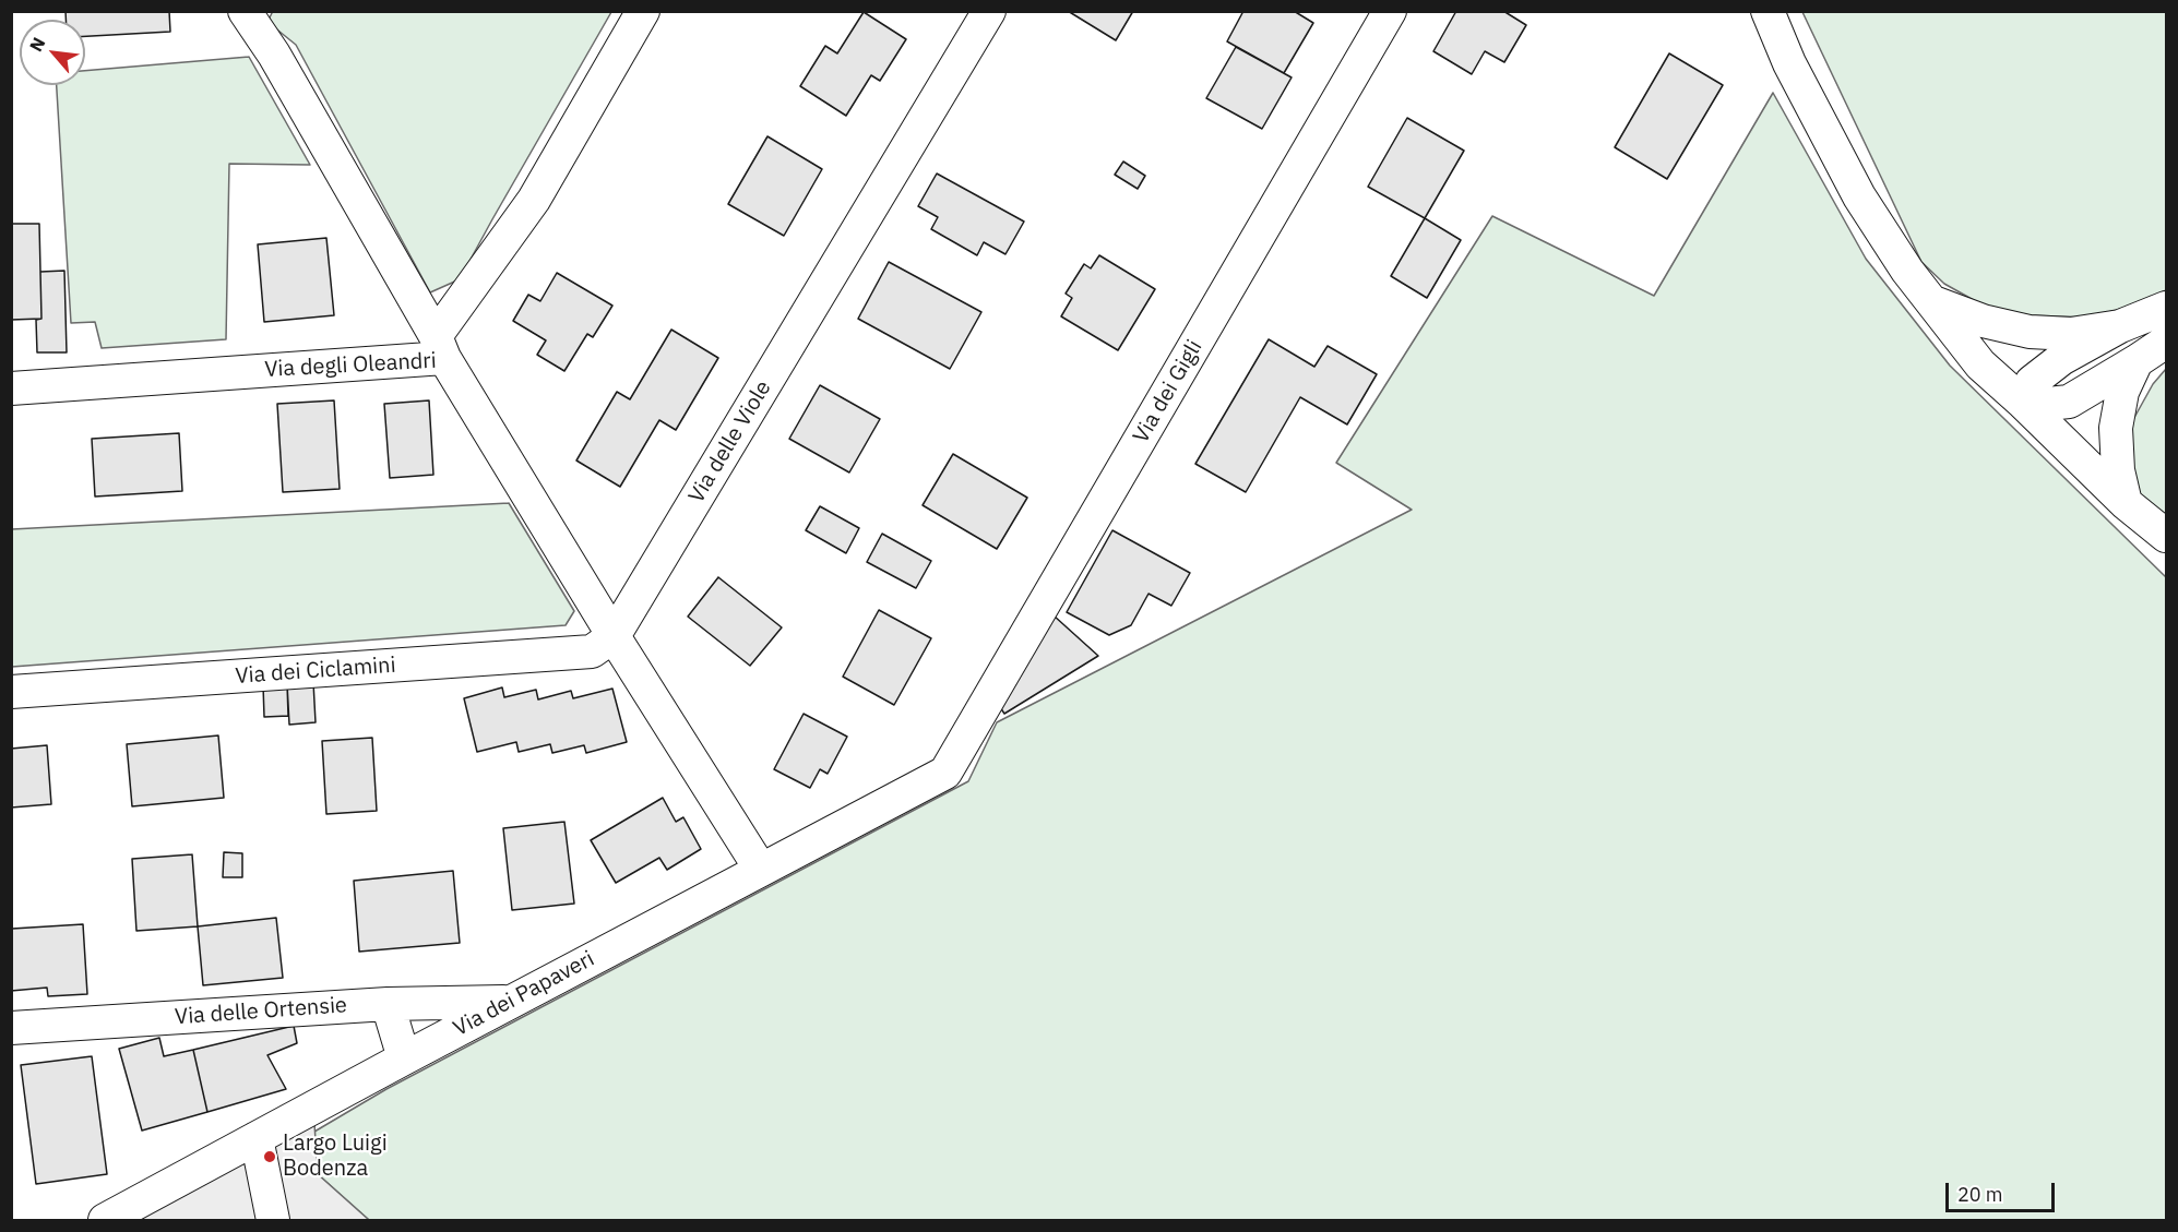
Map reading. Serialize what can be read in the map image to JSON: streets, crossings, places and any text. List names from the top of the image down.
{
  "streets": {
    "street": [
      "Via degli Oleandri",
      "Via dei Gigli",
      "Via delle Viole",
      "Via dei Ciclamini",
      "Via dei Papaveri",
      "Via delle Ortensie"
    ]
  },
  "crossings": [
    ["Via degli Oleandri", "Via delle Viole"],
    ["Via degli Oleandri", "Via dei Ciclamini"],
    ["Via dei Gigli", "Via dei Papaveri"],
    ["Via delle Viole", "Via dei Ciclamini"],
    ["Via dei Papaveri", "Via delle Ortensie"]
  ],
  "places": ["Largo Luigi Bodenza"],
  "scale_bar": "20 m",
  "north": "top left"
}
